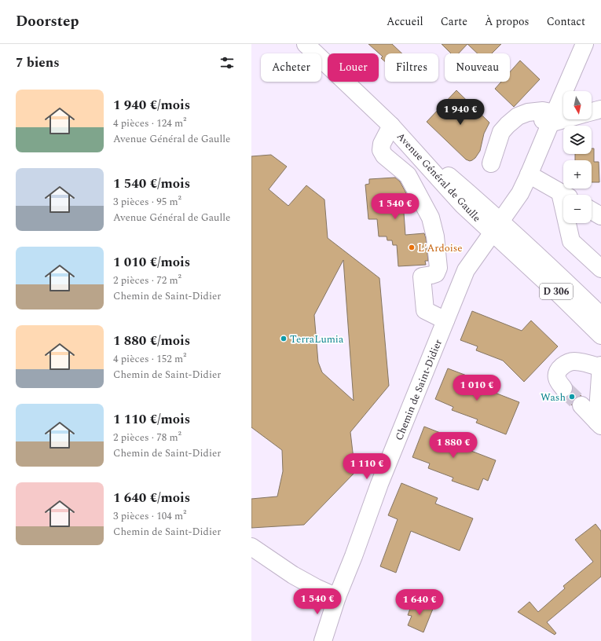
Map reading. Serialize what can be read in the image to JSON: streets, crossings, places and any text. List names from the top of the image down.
{
  "streets": {
    "street": ["Avenue Général de Gaulle", "D 306", "Chemin de Saint-Didier"]
  },
  "crossings": [
    ["Avenue Général de Gaulle", "Chemin de Saint-Didier"]
  ],
  "places": ["L'Ardoise", "TerraLumia", "Wash"],
  "north": "bottom",
  "page": {
    "header": "Doorstep",
    "nav": [
      "Accueil",
      "Carte",
      "À propos",
      "Contact"
    ],
    "heading": "7 biens",
    "chip": [
      "Acheter",
      "Louer",
      "Filtres",
      "Nouveau"
    ],
    "list": [
      {
        "name": "1 940 €/mois",
        "note": "4 pièces · 124 m² · Avenue Général de Gaulle"
      },
      {
        "name": "1 540 €/mois",
        "note": "3 pièces · 95 m² · Avenue Général de Gaulle"
      },
      {
        "name": "1 010 €/mois",
        "note": "2 pièces · 72 m² · Chemin de Saint-Didier"
      },
      {
        "name": "1 880 €/mois",
        "note": "4 pièces · 152 m² · Chemin de Saint-Didier"
      },
      {
        "name": "1 110 €/mois",
        "note": "2 pièces · 78 m² · Chemin de Saint-Didier"
      },
      {
        "name": "1 640 €/mois",
        "note": "3 pièces · 104 m² · Chemin de Saint-Didier"
      }
    ],
    "map_buttons": ["+", "−"],
    "price": [
      "1 940 €",
      "1 540 €",
      "1 010 €",
      "1 880 €",
      "1 110 €",
      "1 540 €",
      "1 640 €"
    ]
  }
}
